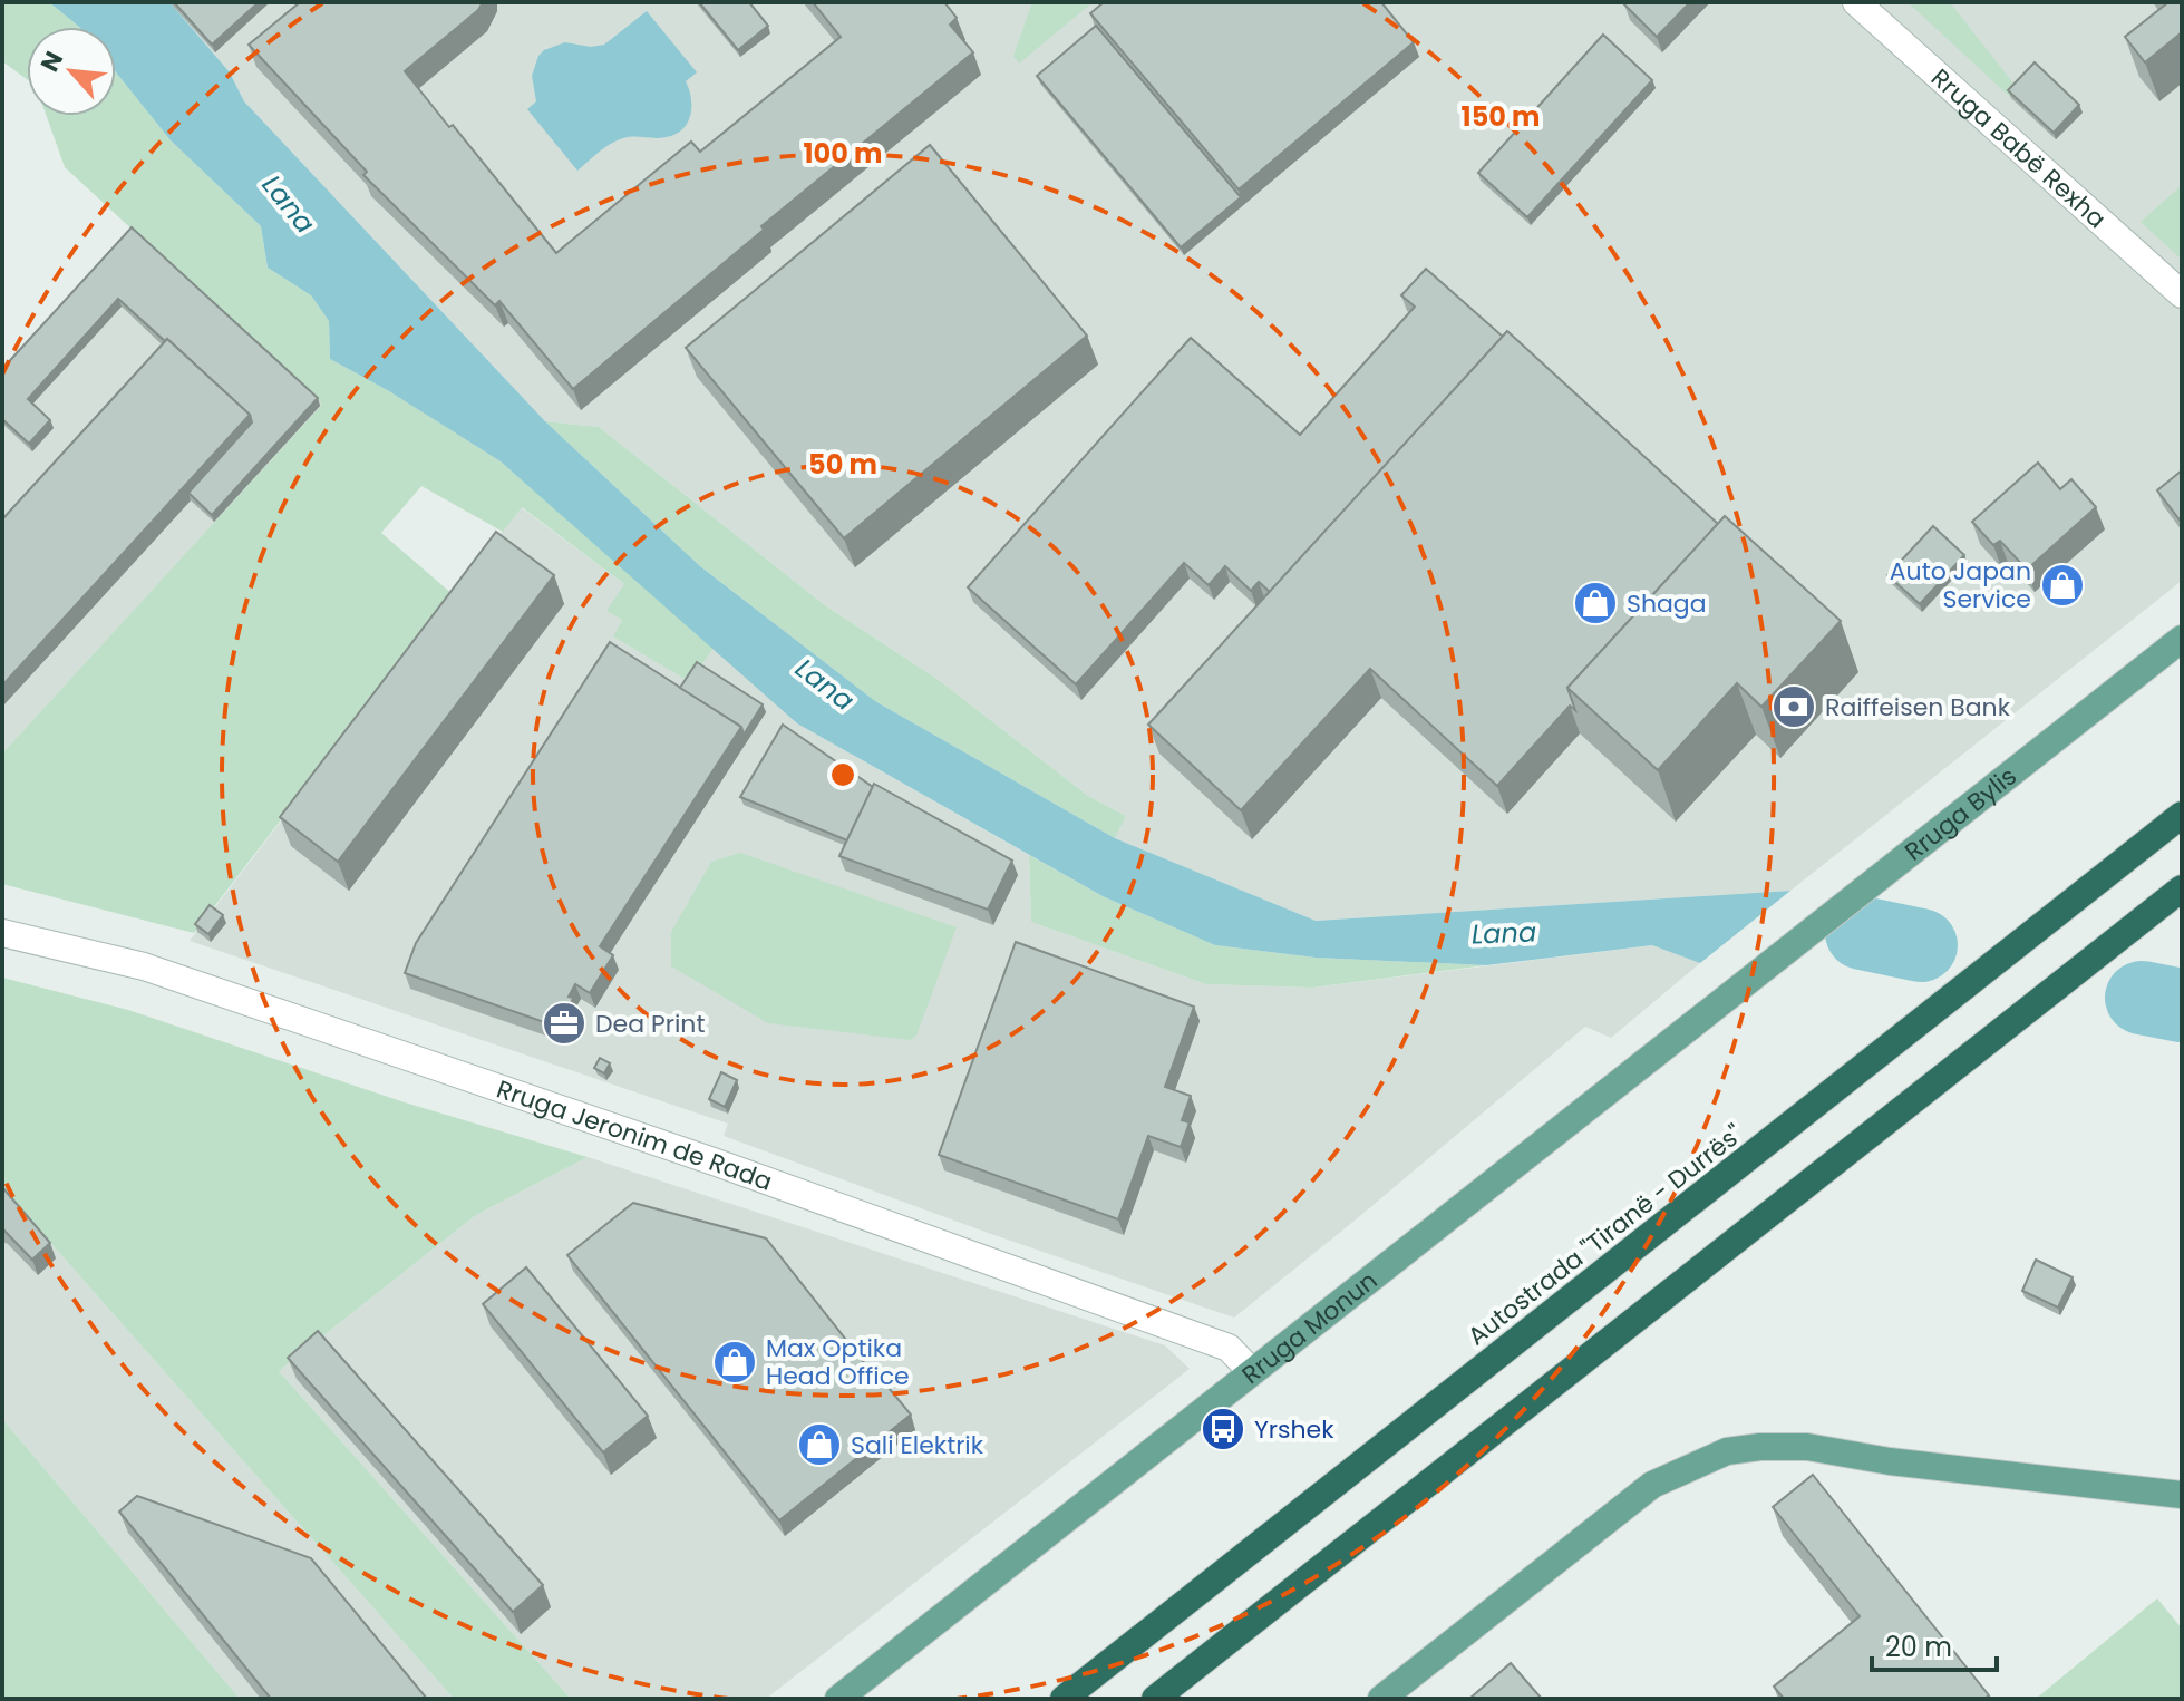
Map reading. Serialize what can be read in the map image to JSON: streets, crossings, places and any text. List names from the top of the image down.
{
  "streets": {
    "highway": ["Autostrada \"Tiranë - Durrës\""],
    "main road": ["Rruga Bylis", "Rruga Monun"],
    "street": ["Rruga Babë Rexha", "Rruga Jeronim de Rada"]
  },
  "crossings": [
    ["Rruga Bylis", "Rruga Monun"],
    ["Rruga Jeronim de Rada", "Rruga Monun"]
  ],
  "water": ["Lana"],
  "places": {
    "shop": [
      "Auto Japan Service",
      "Shaga",
      "Max Optika Head Office",
      "Sali Elektrik"
    ],
    "bank": ["Raiffeisen Bank"],
    "office": ["Dea Print"],
    "bus stop": ["Yrshek"]
  },
  "scale_bar": "20 m",
  "north": "top left",
  "rings": ["150 m", "100 m", "50 m"]
}
